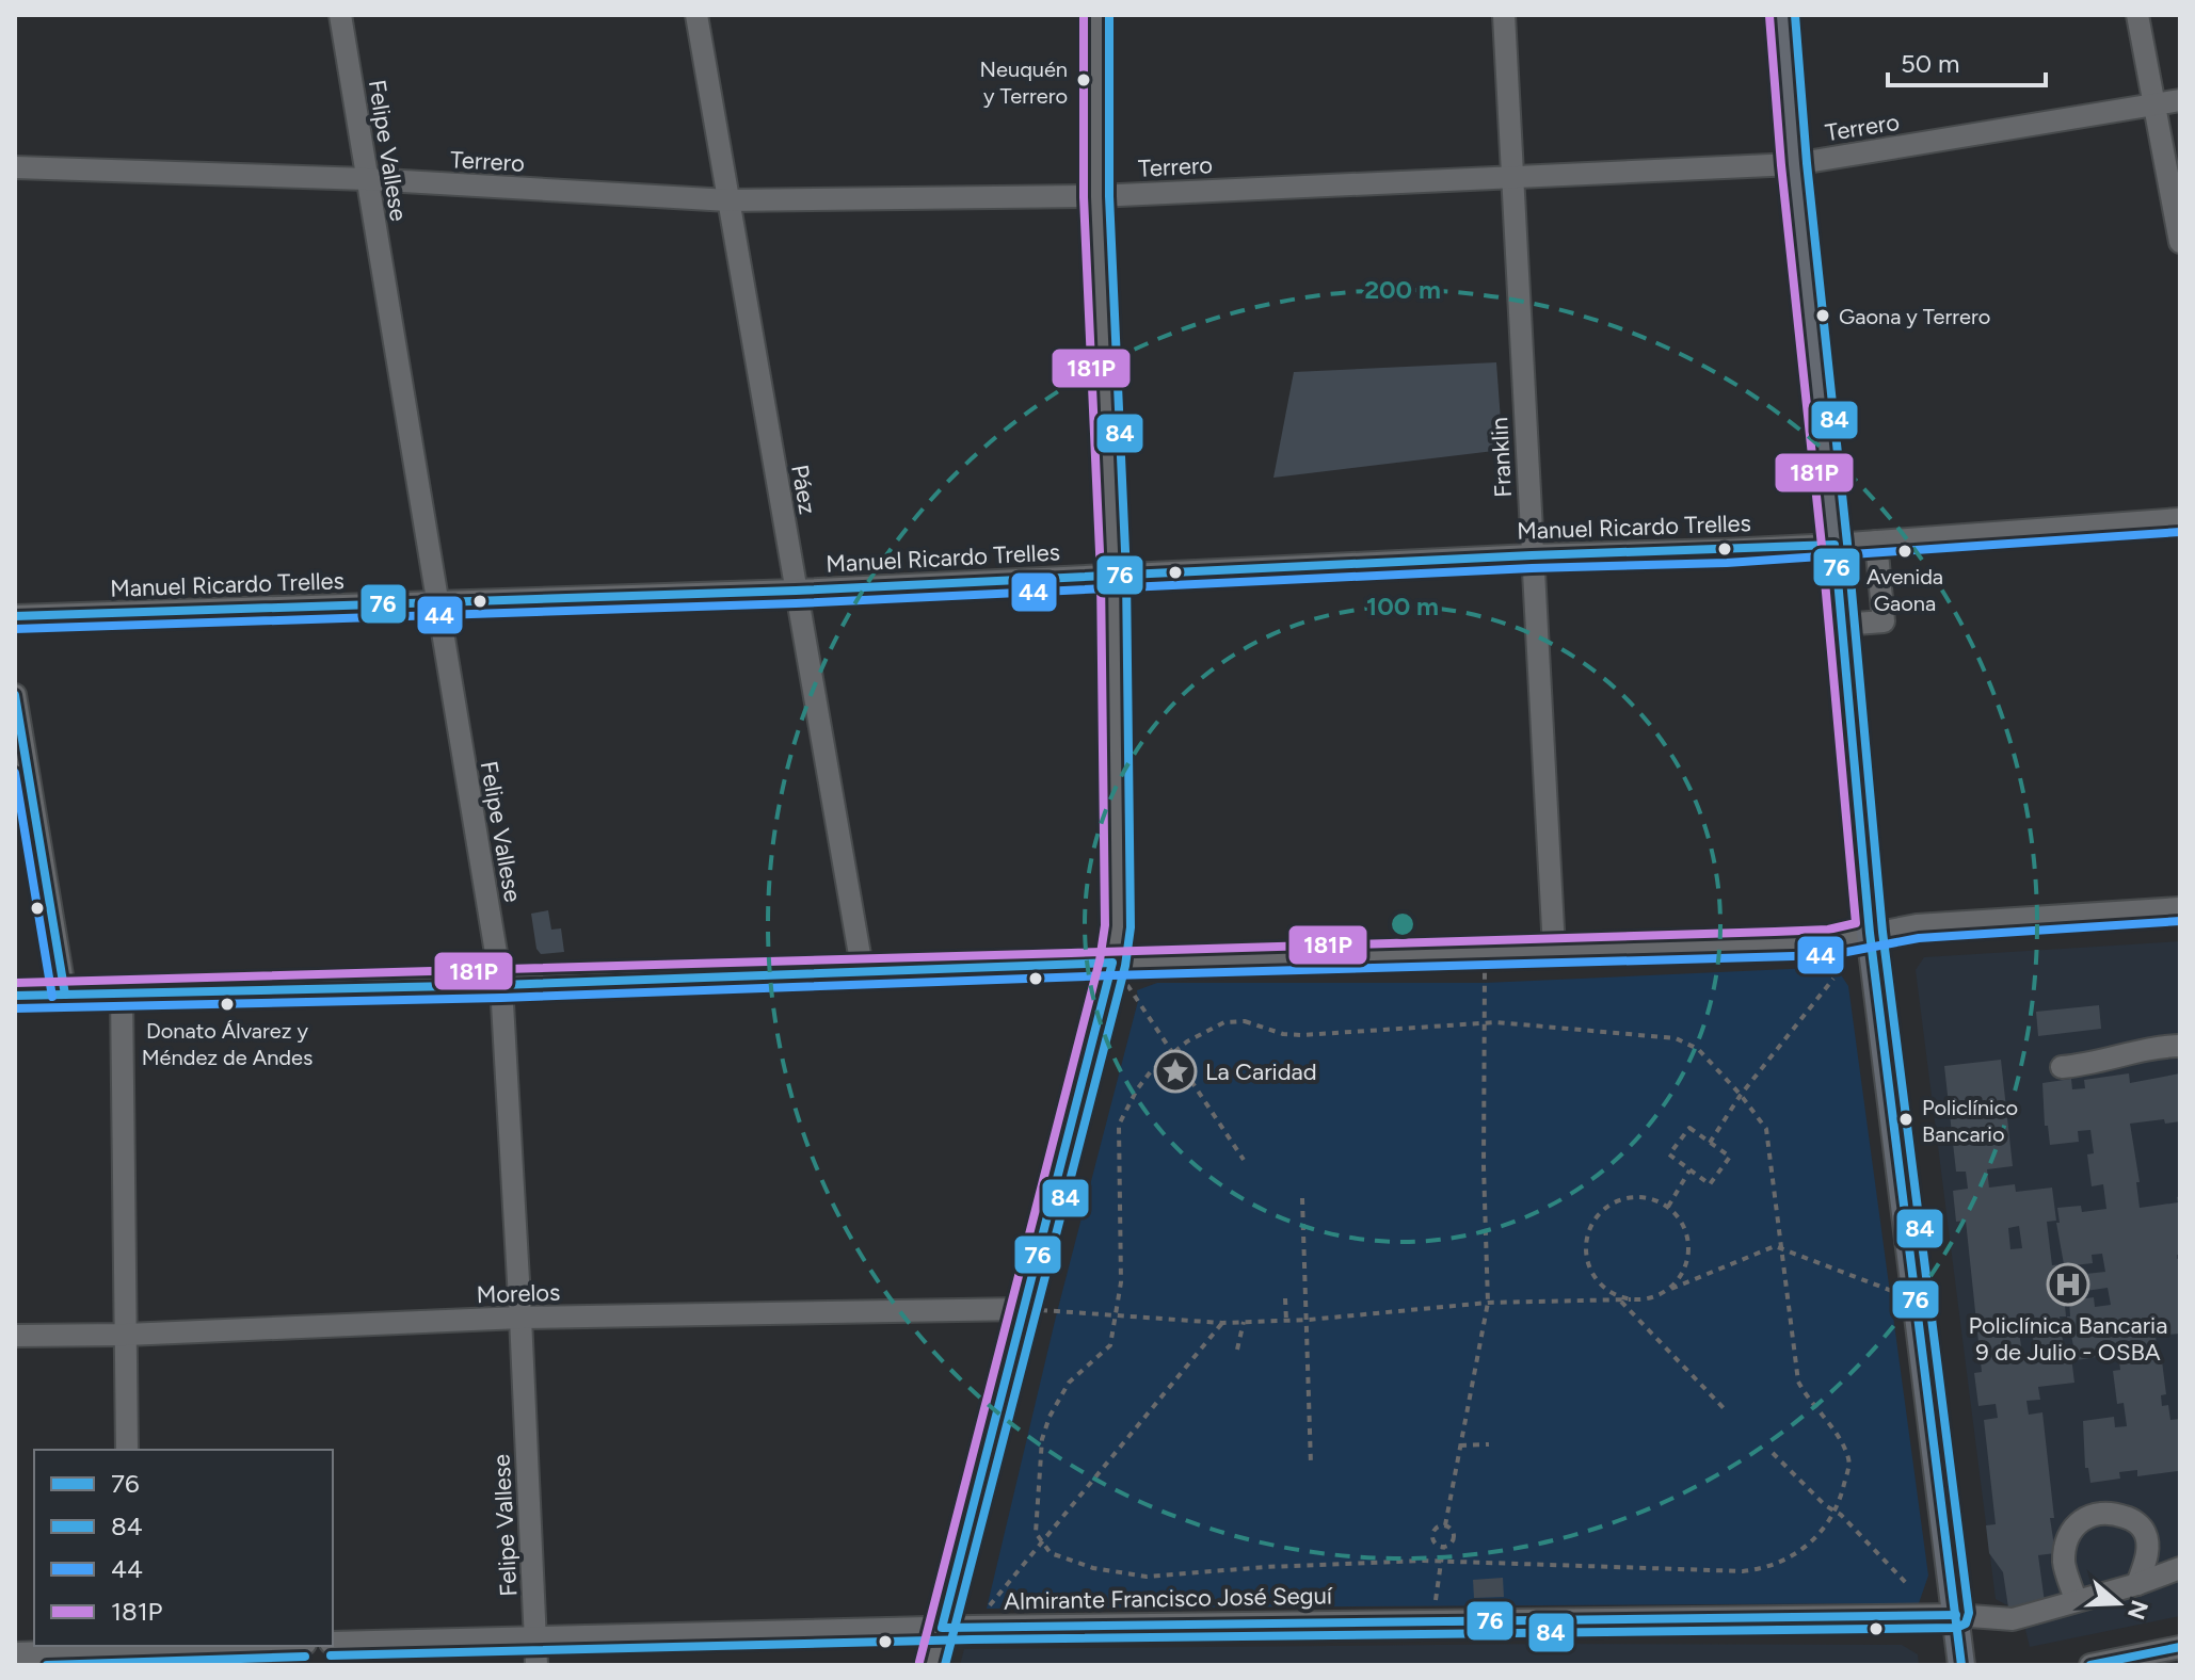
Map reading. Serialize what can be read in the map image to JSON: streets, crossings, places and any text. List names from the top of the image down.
{
  "streets": {
    "street": [
      "Terrero",
      "Felipe Vallese",
      "Franklin",
      "Páez",
      "Manuel Ricardo Trelles",
      "Morelos",
      "Almirante Francisco José Seguí"
    ]
  },
  "crossings": [
    ["Terrero", "Felipe Vallese"],
    ["Terrero", "Franklin"],
    ["Terrero", "Páez"],
    ["Felipe Vallese", "Manuel Ricardo Trelles"],
    ["Felipe Vallese", "Morelos"],
    ["Felipe Vallese", "Almirante Francisco José Seguí"],
    ["Franklin", "Manuel Ricardo Trelles"],
    ["Páez", "Manuel Ricardo Trelles"]
  ],
  "places": {
    "other": [
      "Neuquén y Terrero",
      "Gaona y Terrero",
      "Avenida Gaona",
      "Donato Álvarez y Méndez de Andes",
      "Policlínico Bancario"
    ],
    "place": ["La Caridad"],
    "hospital": ["Policlínica Bancaria 9 de Julio - OSBA"]
  },
  "lines": [
    "transit line 84",
    "transit line 181P",
    "transit line 44",
    "transit line 76"
  ],
  "legend": [
    "76",
    "84",
    "44",
    "181P"
  ],
  "scale_bar": "50 m",
  "north": "right",
  "rings": ["200 m", "100 m"]
}
